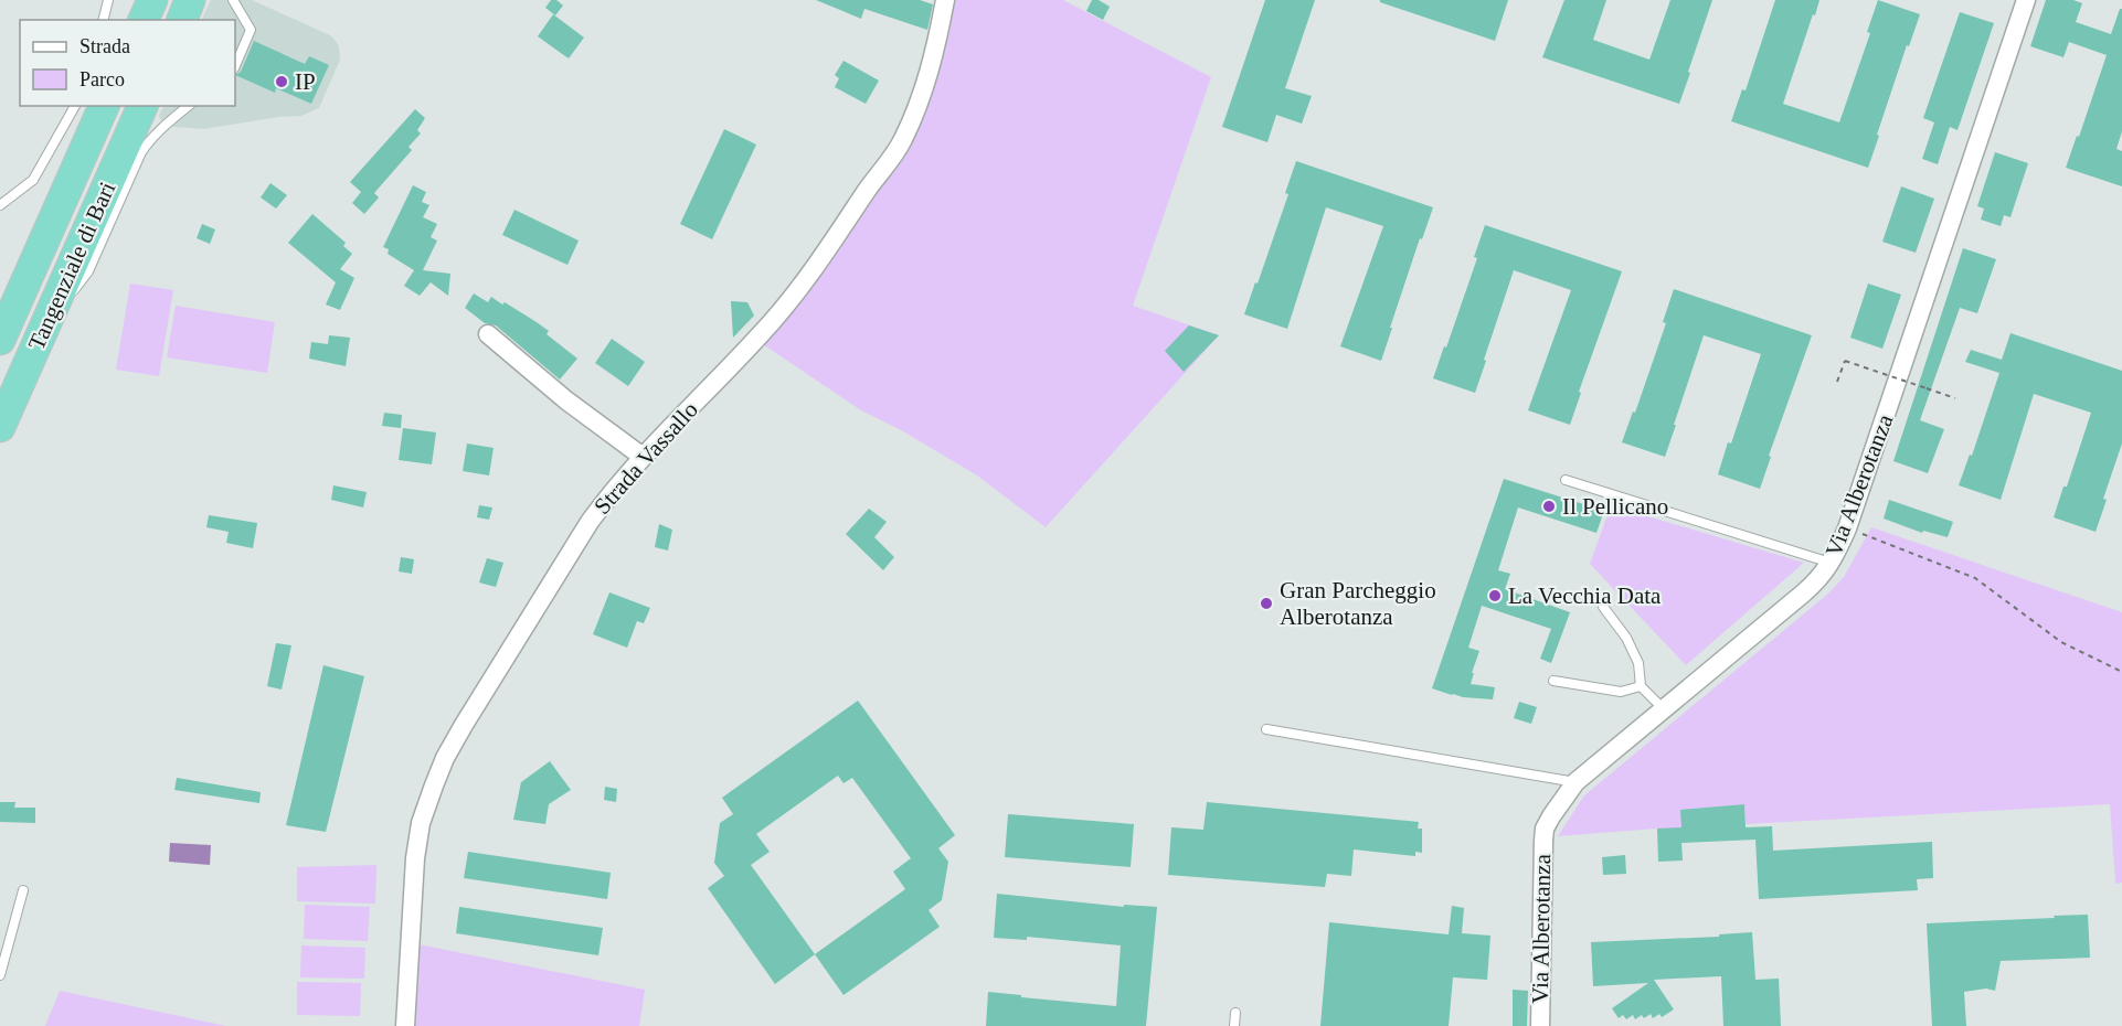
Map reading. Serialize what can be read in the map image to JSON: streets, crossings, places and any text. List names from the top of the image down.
{
  "streets": {
    "highway": ["Tangenziale di Bari"],
    "street": ["Strada Vassallo", "Via Alberotanza"]
  },
  "places": [
    "IP",
    "Il Pellicano",
    "La Vecchia Data",
    "Gran Parcheggio Alberotanza"
  ],
  "legend": ["Strada", "Parco"]
}
